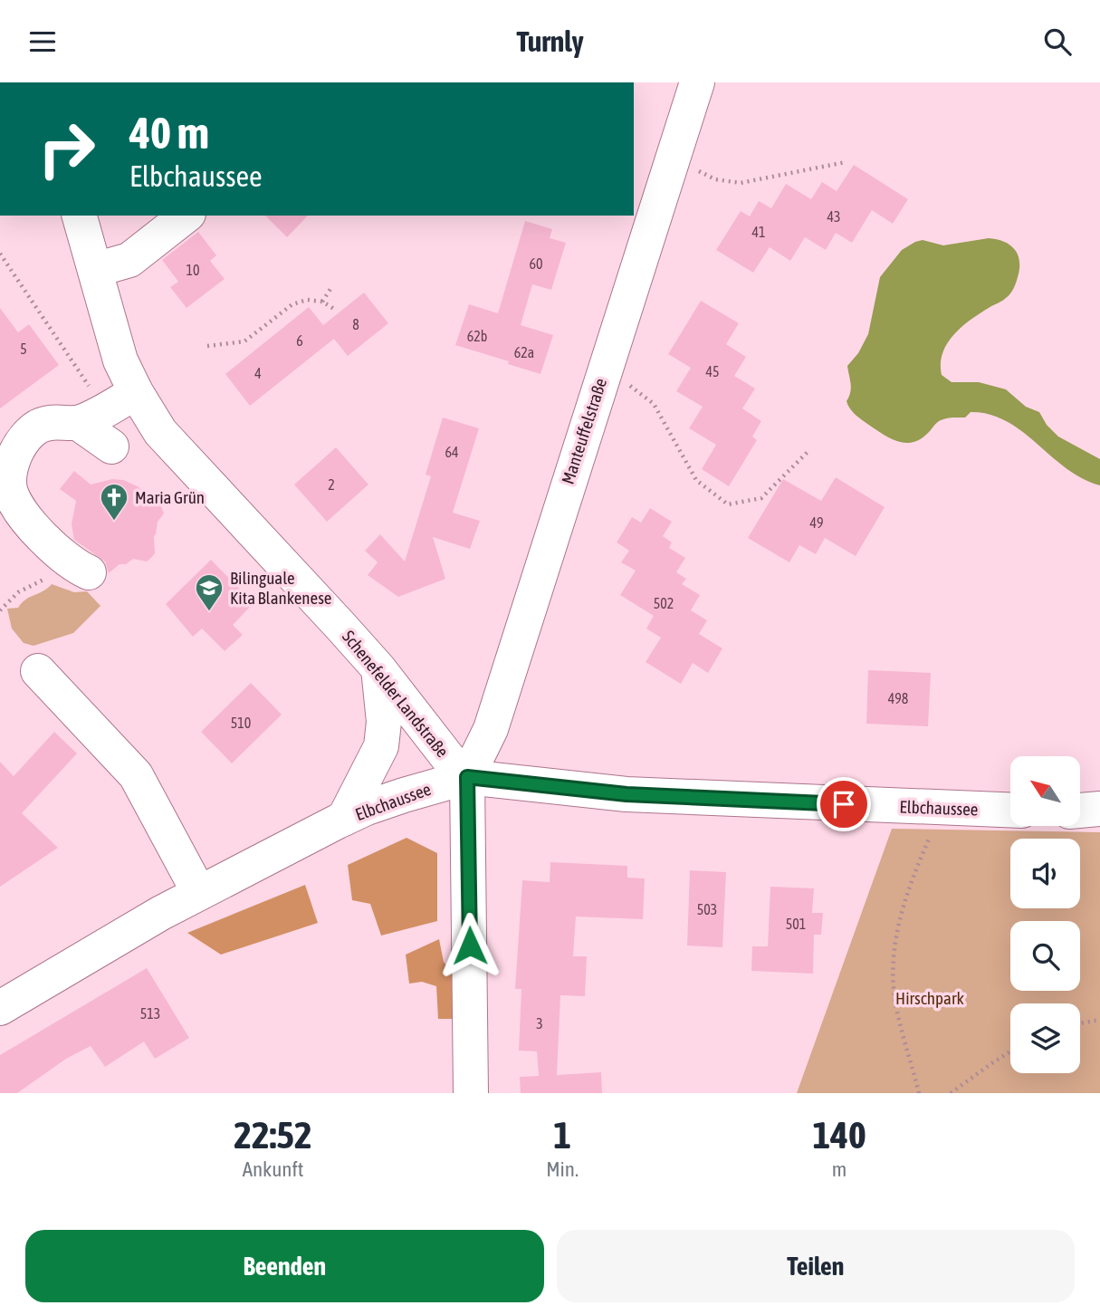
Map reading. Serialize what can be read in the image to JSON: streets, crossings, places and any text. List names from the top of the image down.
{
  "streets": {
    "main road": ["Manteuffelstraße", "Schenefelder Landstraße", "Elbchaussee"]
  },
  "crossings": [
    ["Manteuffelstraße", "Schenefelder Landstraße"],
    ["Manteuffelstraße", "Elbchaussee"],
    ["Schenefelder Landstraße", "Elbchaussee"]
  ],
  "parks": ["Hirschpark"],
  "places": {
    "church": ["Maria Grün"],
    "school or university": ["Bilinguale Kita Blankenese"]
  },
  "house_numbers": [
    "43",
    "41",
    "60",
    "10",
    "8",
    "62b",
    "6",
    "5",
    "62a",
    "45",
    "4",
    "64",
    "2",
    "49",
    "502",
    "498",
    "510",
    "503",
    "501",
    "513",
    "3"
  ],
  "north": "top left",
  "page": {
    "header": "Turnly",
    "turn": ["40 m", "Elbchaussee"],
    "eta": [
      "22:52",
      "Ankunft",
      "1",
      "Min.",
      "140",
      "m"
    ],
    "buttons": ["Beenden", "Teilen"]
  }
}
